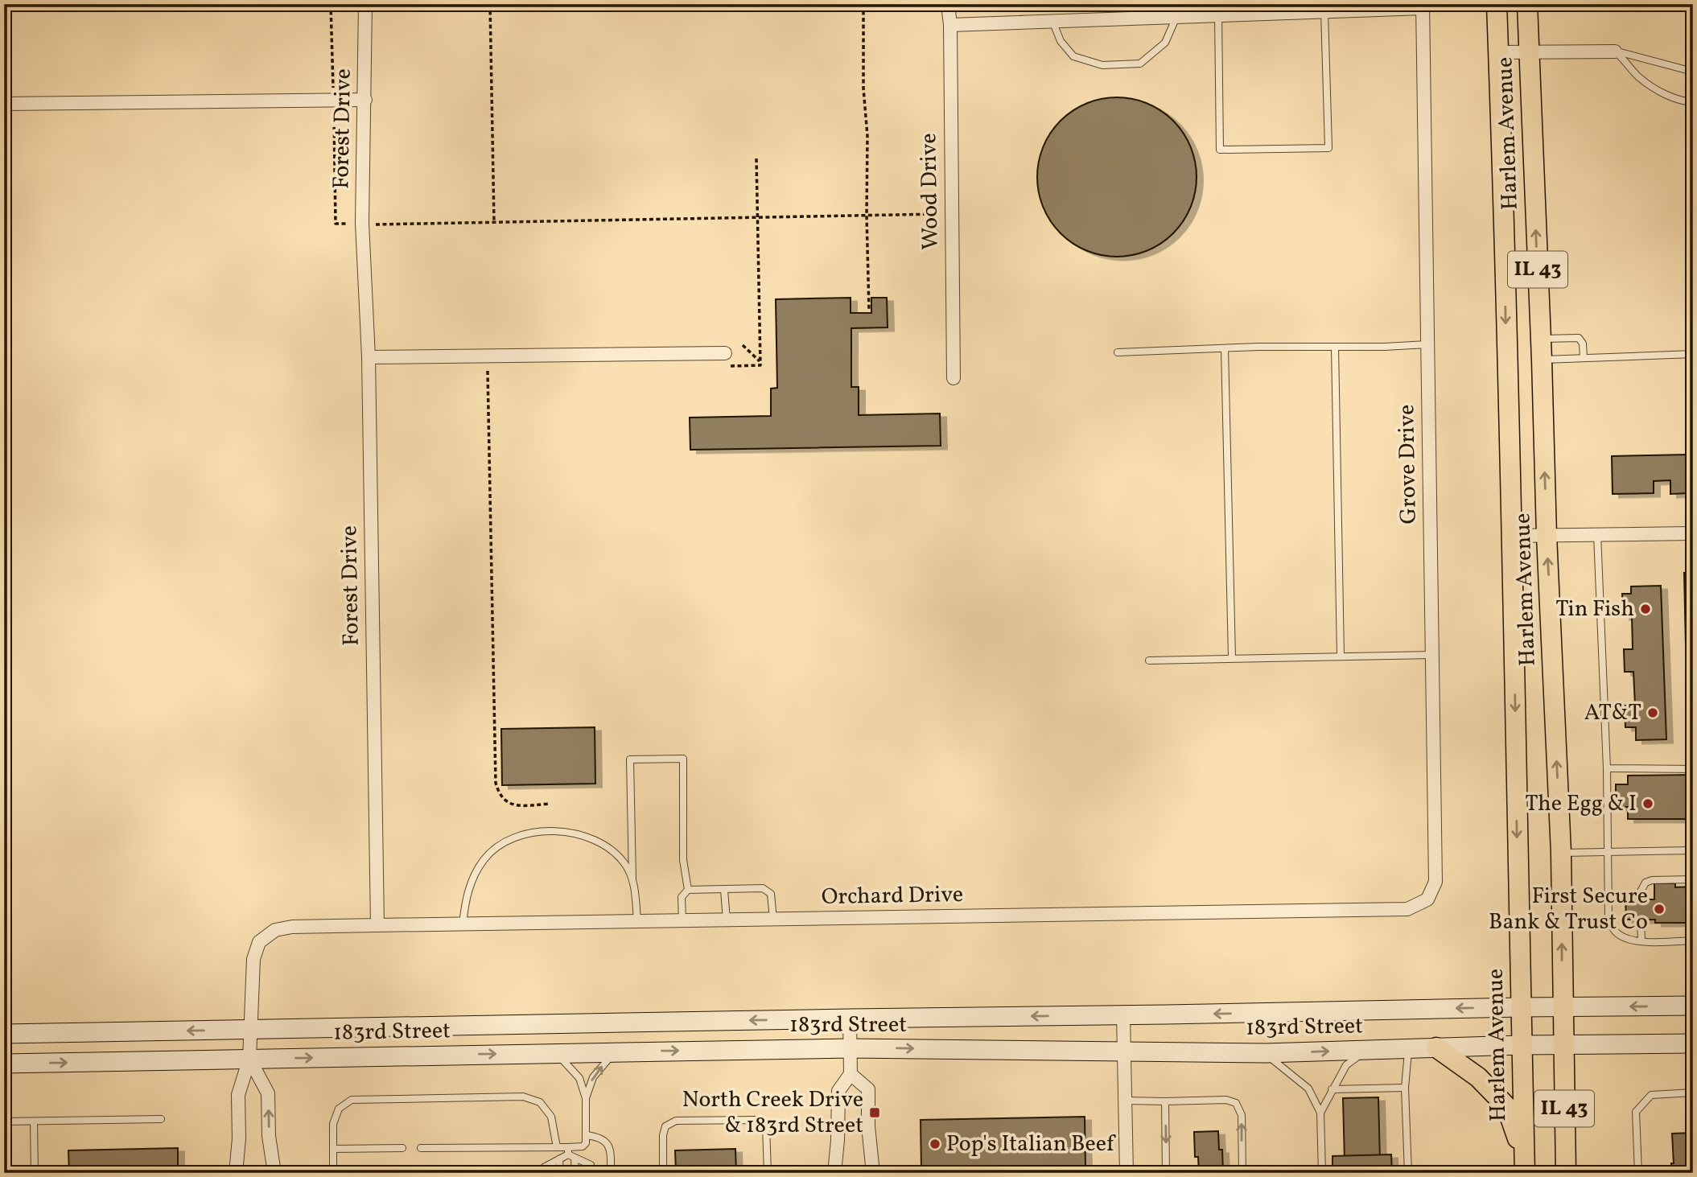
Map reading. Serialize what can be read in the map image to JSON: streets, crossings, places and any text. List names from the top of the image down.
{
  "streets": {
    "main road": ["Harlem Avenue", "IL 43"],
    "street": [
      "Forest Drive",
      "Wood Drive",
      "Grove Drive",
      "Orchard Drive",
      "183rd Street"
    ]
  },
  "crossings": [
    ["Forest Drive", "Orchard Drive"],
    ["Harlem Avenue", "183rd Street"],
    ["Grove Drive", "Orchard Drive"]
  ],
  "places": {
    "other": [
      "Tin Fish",
      "AT&T",
      "The Egg & I",
      "First Secure Bank & Trust Co",
      "Pop's Italian Beef"
    ],
    "transit": ["North Creek Drive & 183rd Street"]
  }
}
